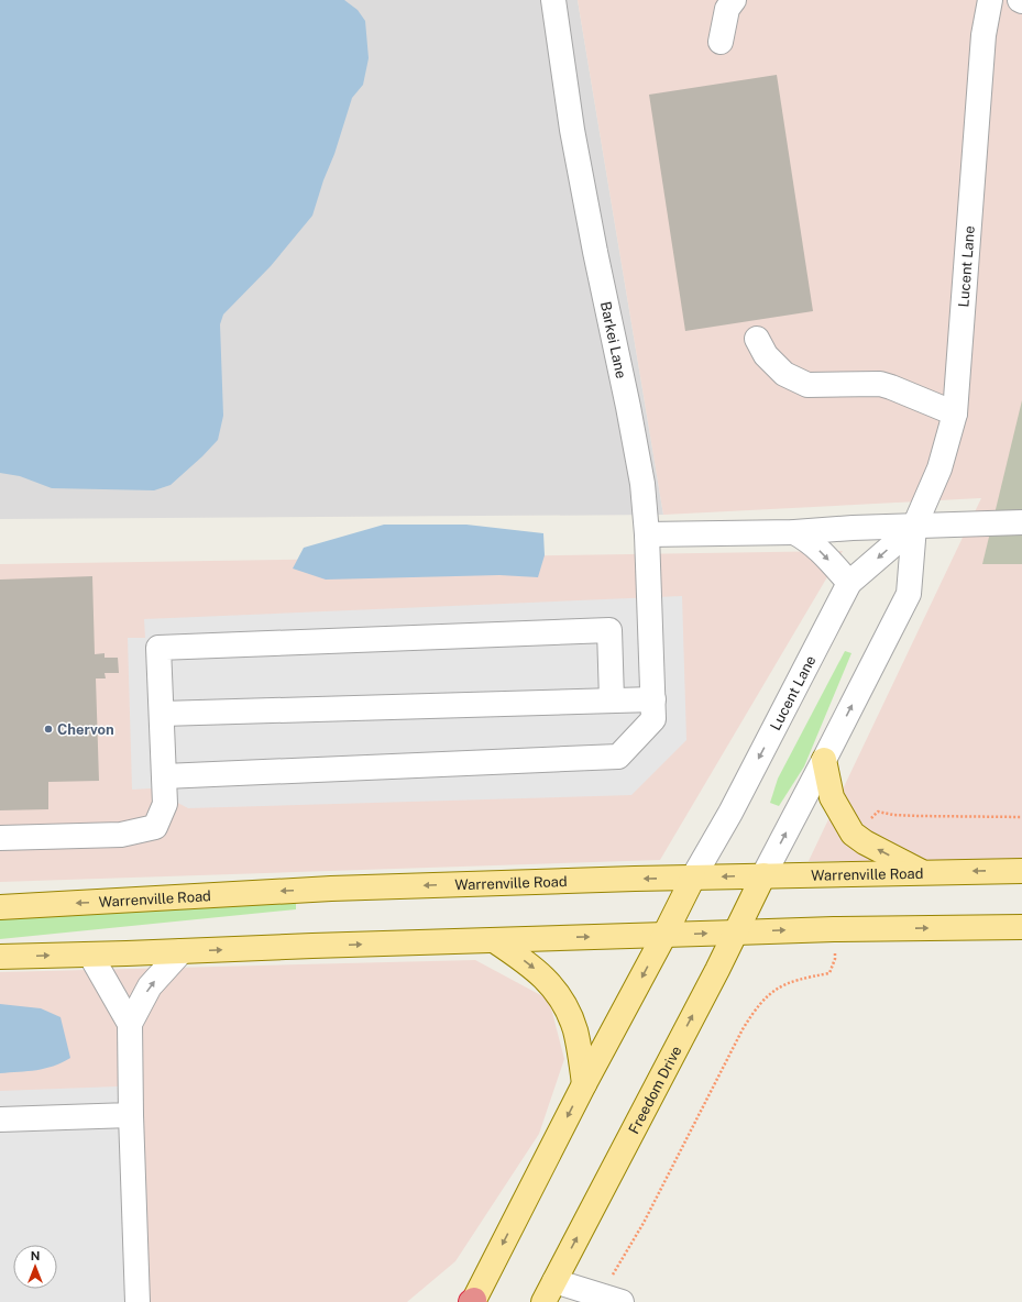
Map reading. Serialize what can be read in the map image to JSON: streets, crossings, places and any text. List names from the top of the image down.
{
  "streets": {
    "main road": ["Warrenville Road", "Freedom Drive"],
    "street": ["Lucent Lane", "Barkei Lane"]
  },
  "crossings": [
    ["Lucent Lane", "Warrenville Road"],
    ["Lucent Lane", "Freedom Drive"],
    ["Warrenville Road", "Freedom Drive"]
  ],
  "places": ["Chervon"],
  "north": "top"
}
